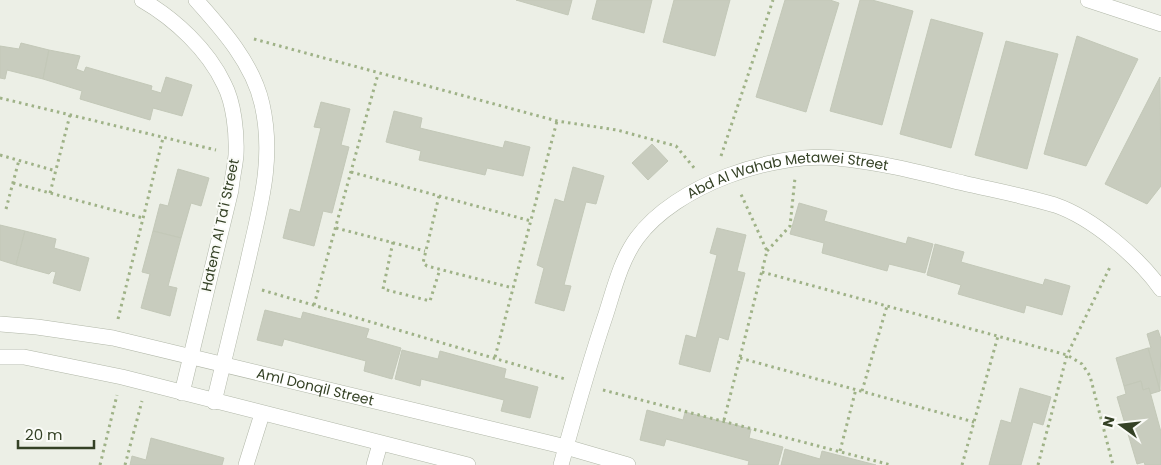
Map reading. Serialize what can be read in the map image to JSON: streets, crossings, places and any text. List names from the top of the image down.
{
  "streets": {
    "street": ["Abd Al Wahab Metawei Street", "Hatem Al Ta'i Street", "Aml Donqil Street"]
  },
  "crossings": [
    ["Abd Al Wahab Metawei Street", "Aml Donqil Street"],
    ["Hatem Al Ta'i Street", "Aml Donqil Street"]
  ],
  "scale_bar": "20 m",
  "north": "left"
}
